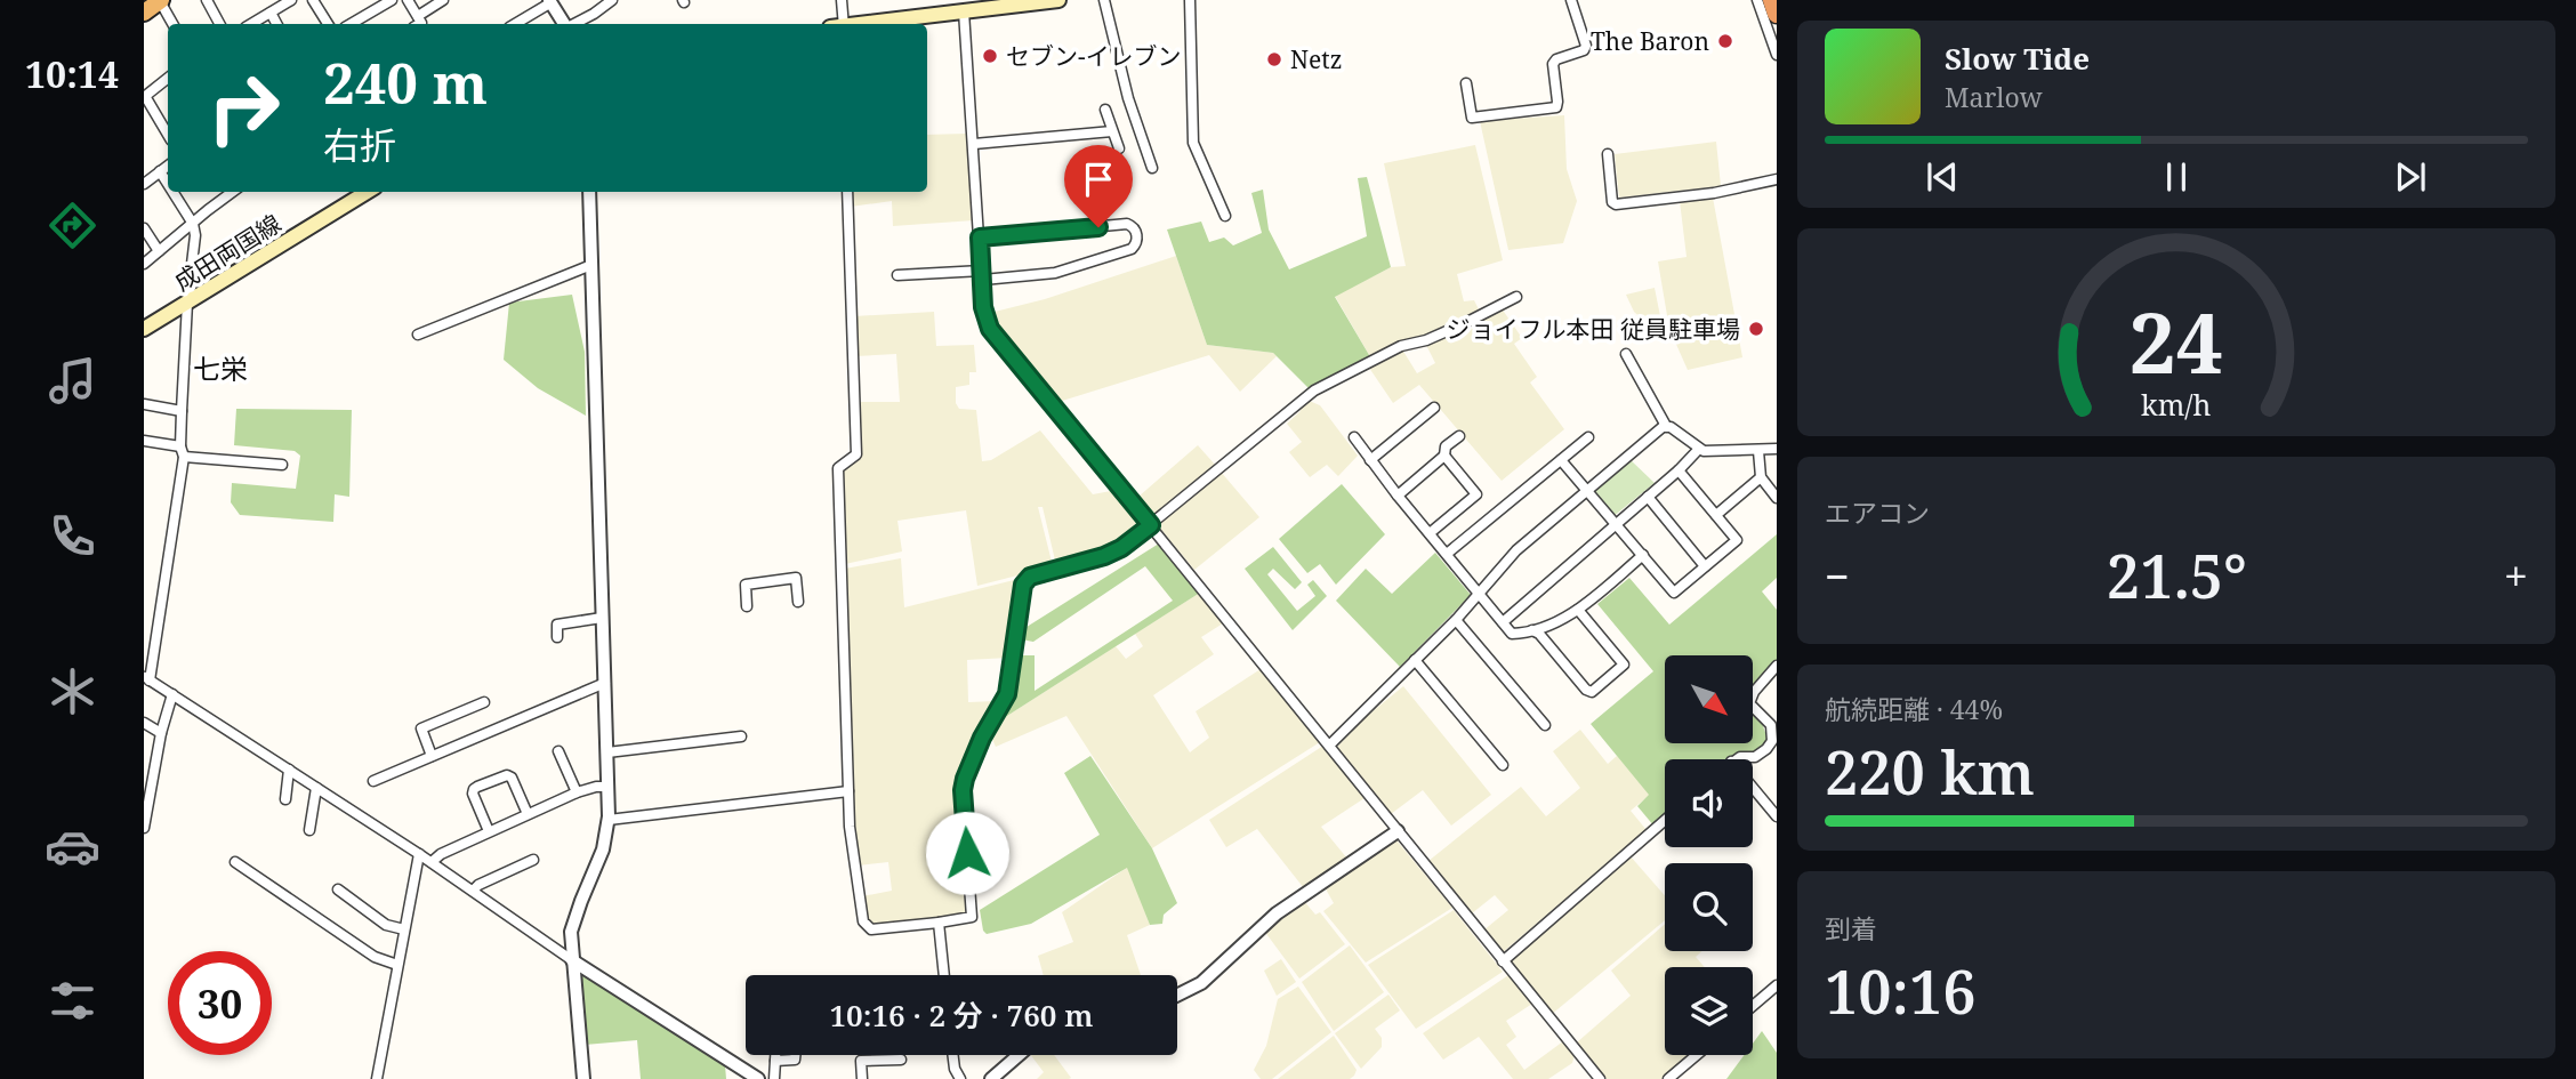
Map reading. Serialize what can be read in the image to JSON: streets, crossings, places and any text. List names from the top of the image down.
{
  "streets": {
    "main road": ["成田両国線"]
  },
  "districts": ["七栄"],
  "places": [
    "The Baron",
    "セブン-イレブン",
    "Netz",
    "ジョイフル本田 従員駐車場"
  ],
  "north": "bottom right",
  "page": {
    "tabs": "10:14",
    "turn": ["240 m", "右折"],
    "song": ["Slow Tide", "Marlow"],
    "tile": [
      "エアコン",
      ["航続距離 · 44%", "220 km"],
      ["到着", "10:16"]
    ],
    "heat": ["−", "21.5°", "+"],
    "limit": "30",
    "trip": "10:16 · 2 分 · 760 m",
    "gauge": ["24", "km/h"]
  }
}
